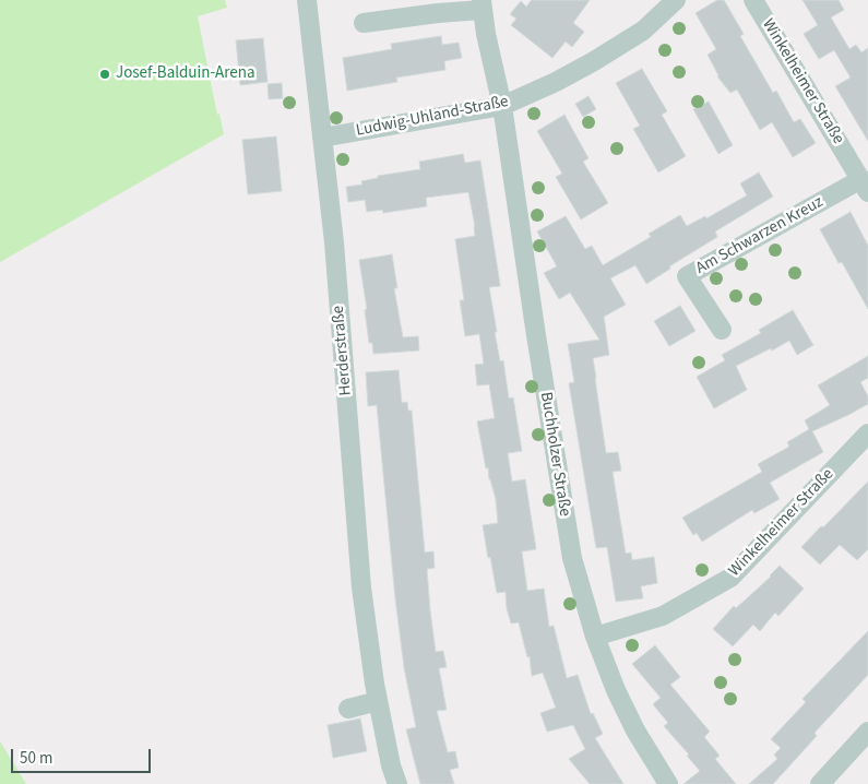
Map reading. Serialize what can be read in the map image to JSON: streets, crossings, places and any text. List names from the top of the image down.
{
  "streets": {
    "street": [
      "Winkelheimer Straße",
      "Ludwig-Uhland-Straße",
      "Am Schwarzen Kreuz",
      "Herderstraße",
      "Buchholzer Straße"
    ]
  },
  "crossings": [
    ["Winkelheimer Straße", "Am Schwarzen Kreuz"],
    ["Winkelheimer Straße", "Buchholzer Straße"],
    ["Ludwig-Uhland-Straße", "Herderstraße"],
    ["Ludwig-Uhland-Straße", "Buchholzer Straße"]
  ],
  "places": ["Josef-Balduin-Arena"],
  "scale_bar": "50 m"
}
